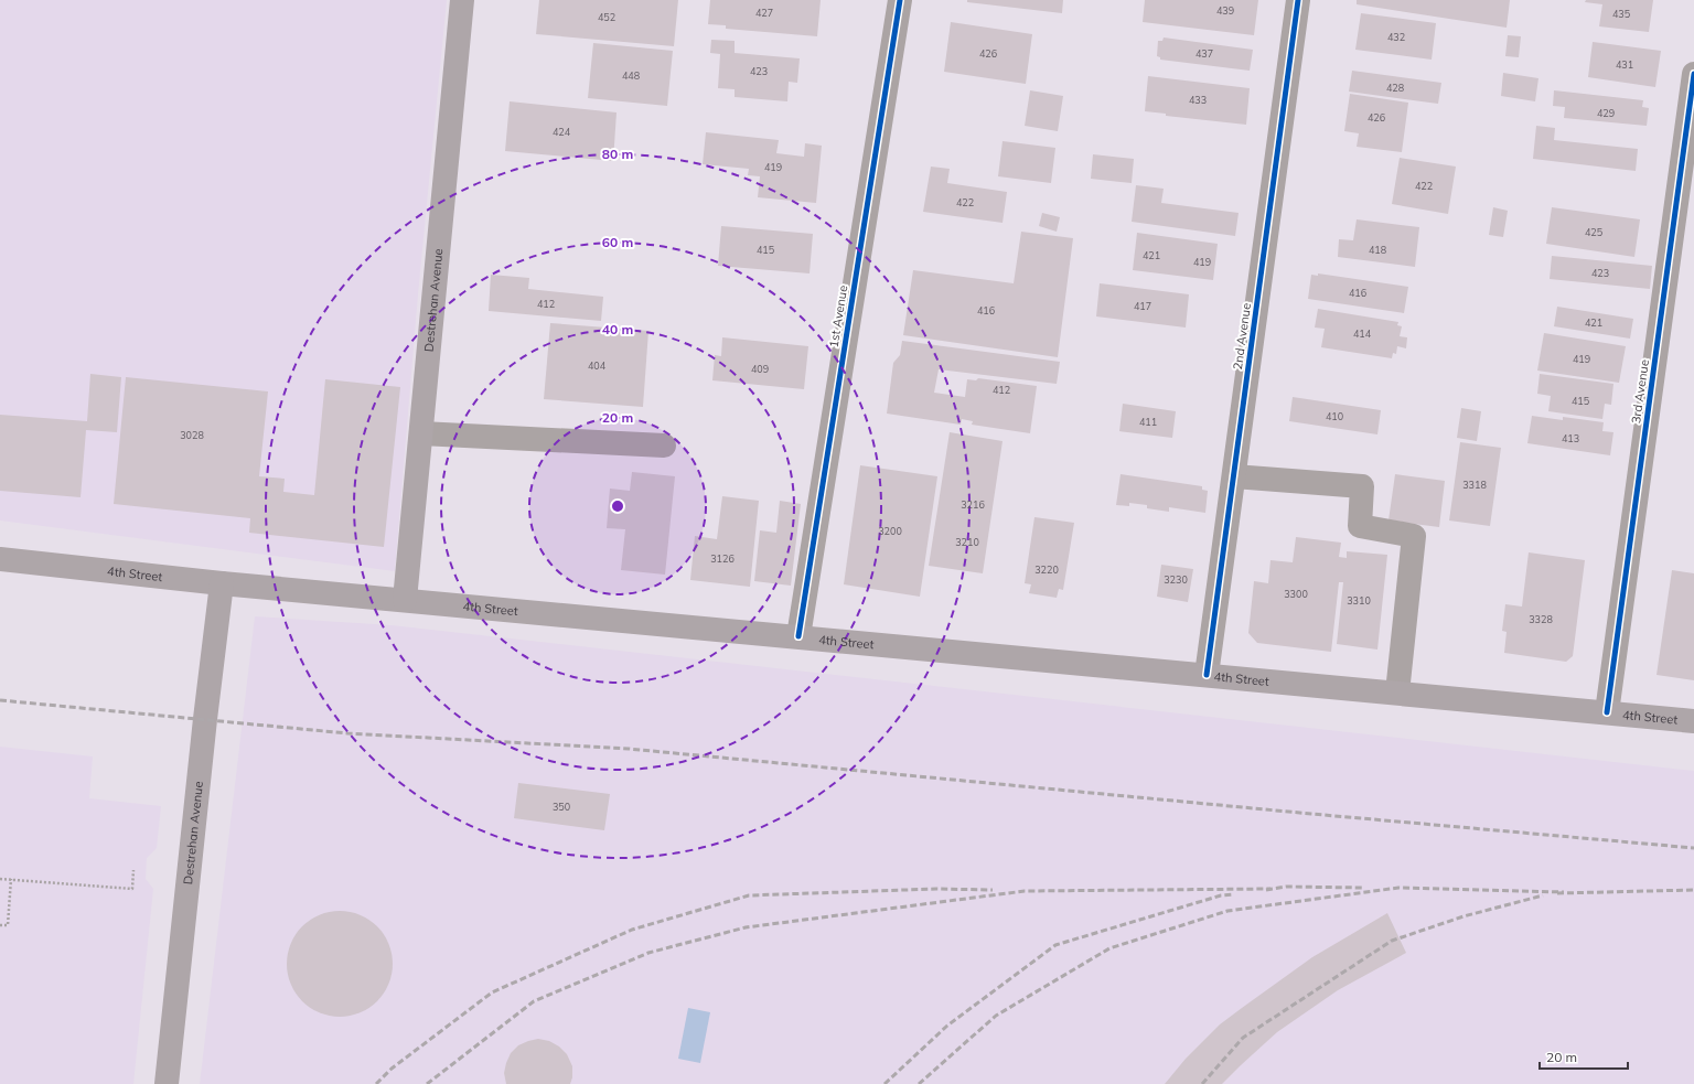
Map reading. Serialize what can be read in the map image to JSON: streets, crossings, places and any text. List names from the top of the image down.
{
  "streets": {
    "main road": ["Destrehan Avenue", "4th Street"],
    "street": ["1st Avenue", "2nd Avenue", "3rd Avenue"]
  },
  "crossings": [
    ["Destrehan Avenue", "4th Street"],
    ["1st Avenue", "4th Street"],
    ["2nd Avenue", "4th Street"],
    ["3rd Avenue", "4th Street"]
  ],
  "house_numbers": [
    "439",
    "427",
    "435",
    "452",
    "432",
    "426",
    "437",
    "431",
    "423",
    "448",
    "428",
    "433",
    "429",
    "426",
    "424",
    "419",
    "422",
    "422",
    "425",
    "415",
    "418",
    "421",
    "419",
    "423",
    "416",
    "412",
    "417",
    "416",
    "421",
    "414",
    "419",
    "404",
    "409",
    "412",
    "415",
    "410",
    "411",
    "3028",
    "413",
    "3318",
    "3216",
    "3200",
    "3210",
    "3126",
    "3220",
    "3230",
    "3300",
    "3310",
    "3328",
    "350"
  ],
  "scale_bar": "20 m",
  "rings": [
    "80 m",
    "60 m",
    "40 m",
    "20 m"
  ]
}
